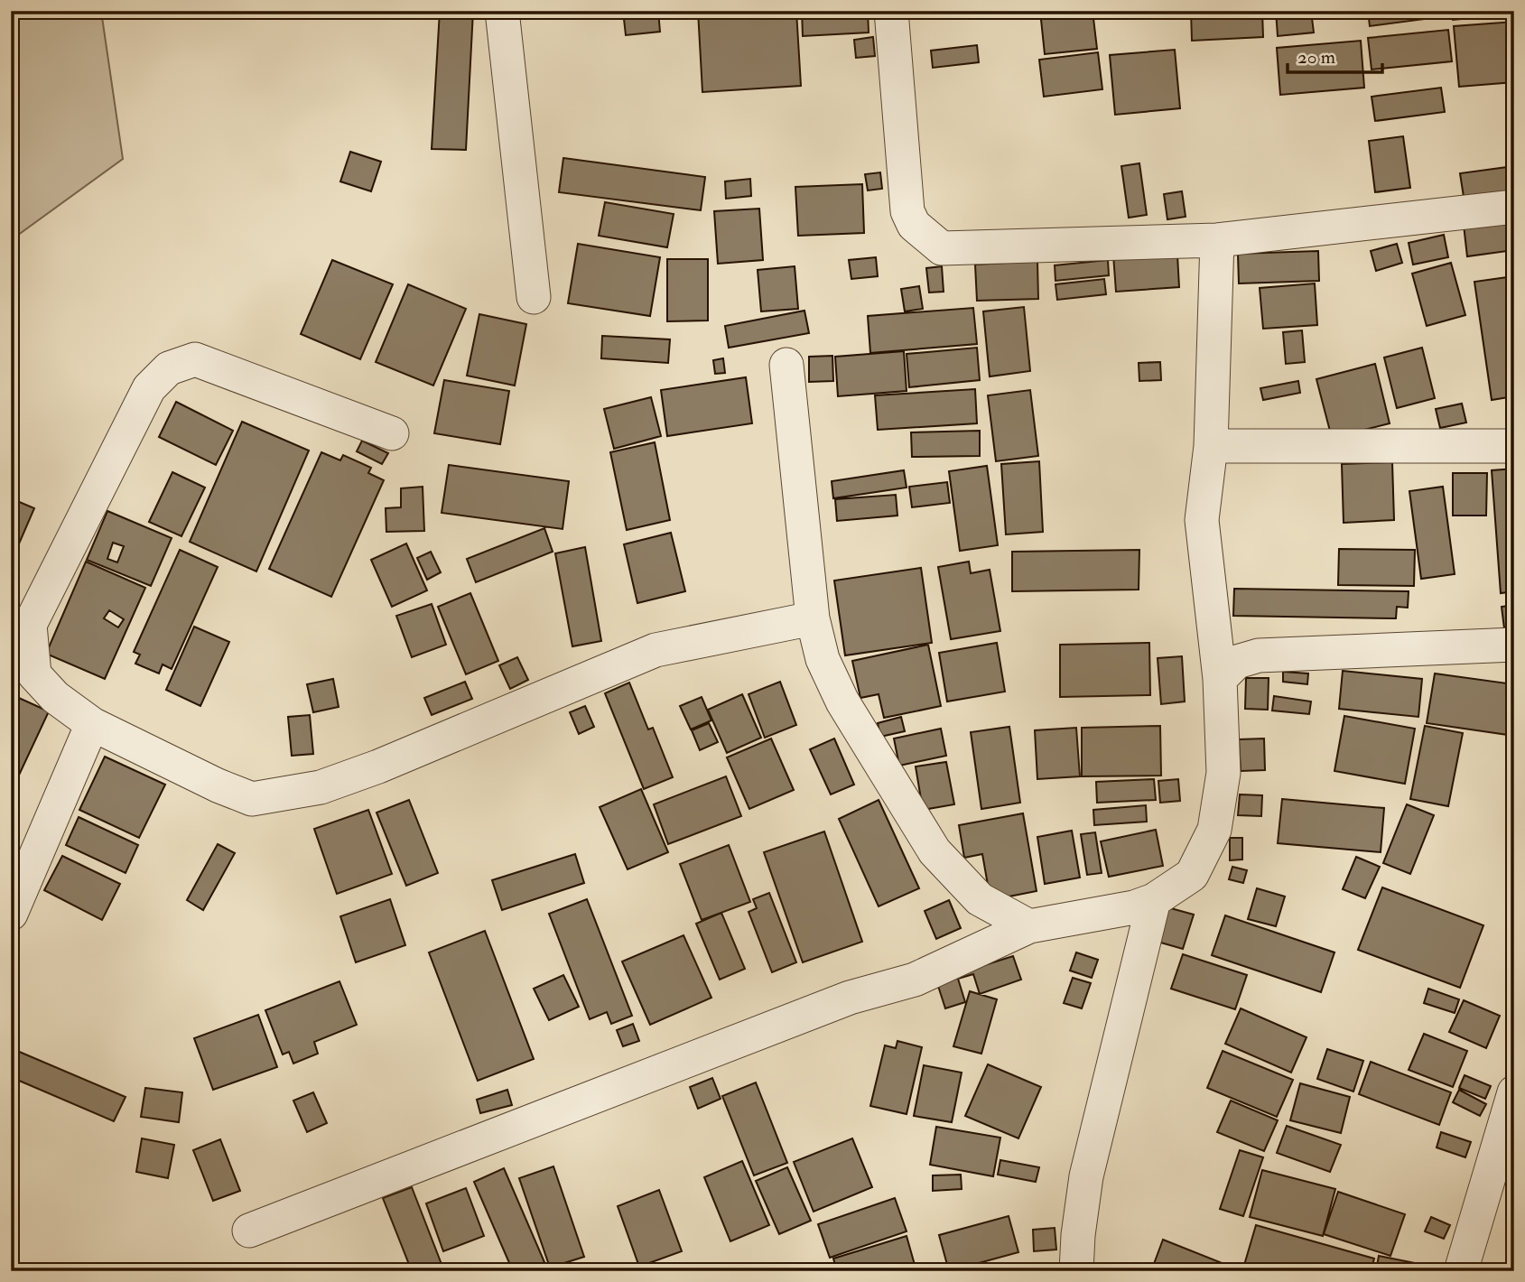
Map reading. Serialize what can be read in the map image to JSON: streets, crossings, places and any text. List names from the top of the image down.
{
  "scale_bar": "20 m"
}
